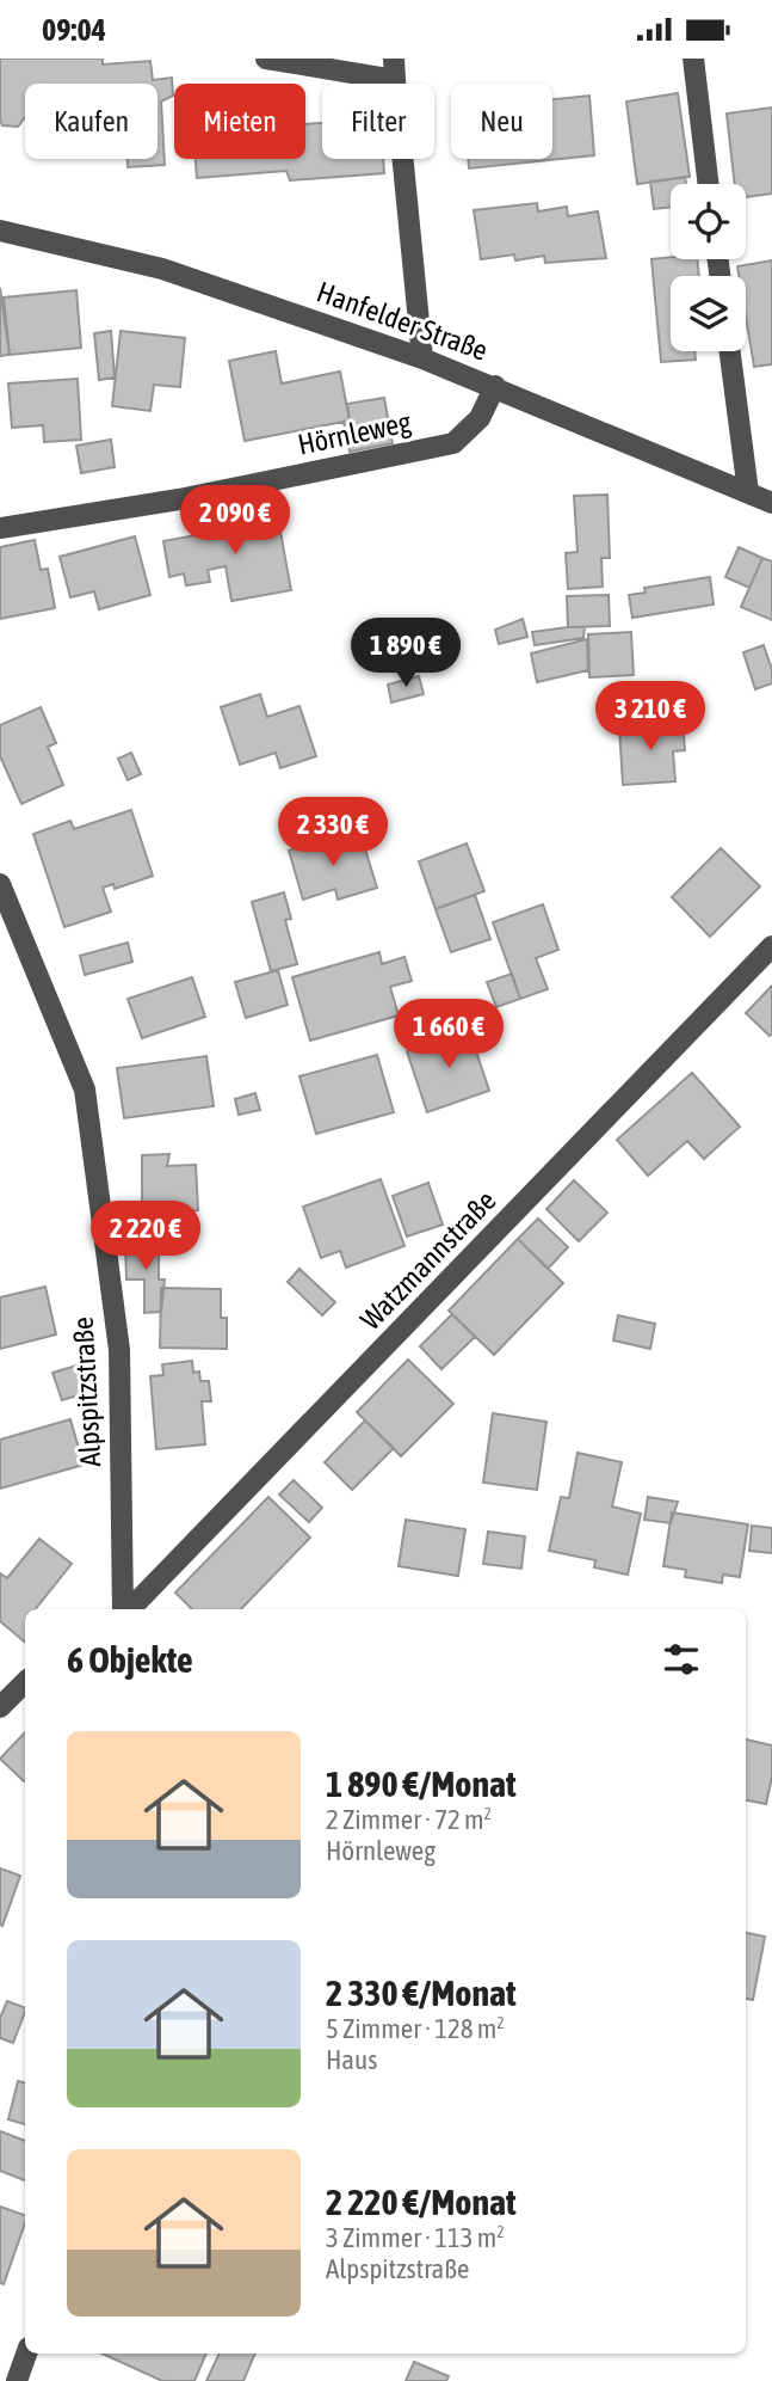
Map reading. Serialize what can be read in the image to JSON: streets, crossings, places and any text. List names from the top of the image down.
{
  "streets": {
    "street": [
      "Hanfelder Straße",
      "Hörnleweg",
      "Watzmannstraße",
      "Alpspitzstraße"
    ]
  },
  "crossings": [
    ["Hanfelder Straße", "Hörnleweg"]
  ],
  "page": {
    "status": "09:04",
    "chip": [
      "Kaufen",
      "Mieten",
      "Filter",
      "Neu"
    ],
    "price": [
      "2 090 €",
      "1 890 €",
      "3 210 €",
      "2 330 €",
      "1 660 €",
      "2 220 €"
    ],
    "heading": "6 Objekte",
    "list": [
      {
        "name": "1 890 €/Monat",
        "note": "2 Zimmer · 72 m² · Hörnleweg"
      },
      {
        "name": "2 330 €/Monat",
        "note": "5 Zimmer · 128 m² · Haus"
      },
      {
        "name": "2 220 €/Monat",
        "note": "3 Zimmer · 113 m² · Alpspitzstraße"
      }
    ]
  }
}
